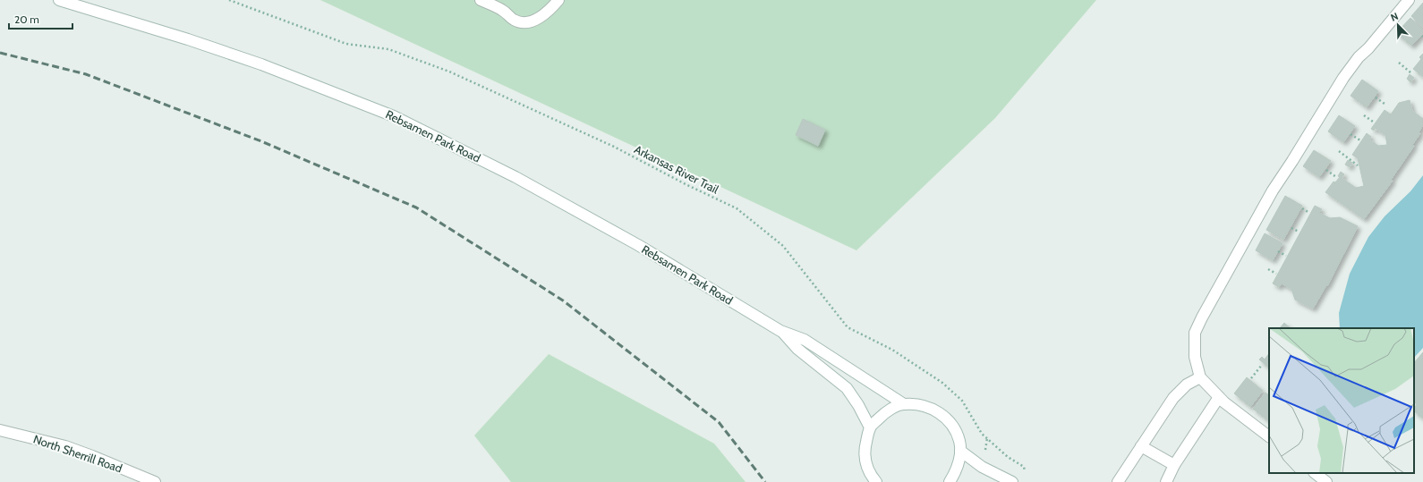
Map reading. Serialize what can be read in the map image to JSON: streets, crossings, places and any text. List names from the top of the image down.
{
  "streets": {
    "street": ["Rebsamen Park Road", "North Sherrill Road"],
    "path": ["Arkansas River Trail"]
  },
  "scale_bar": "20 m",
  "north": "top left"
}
